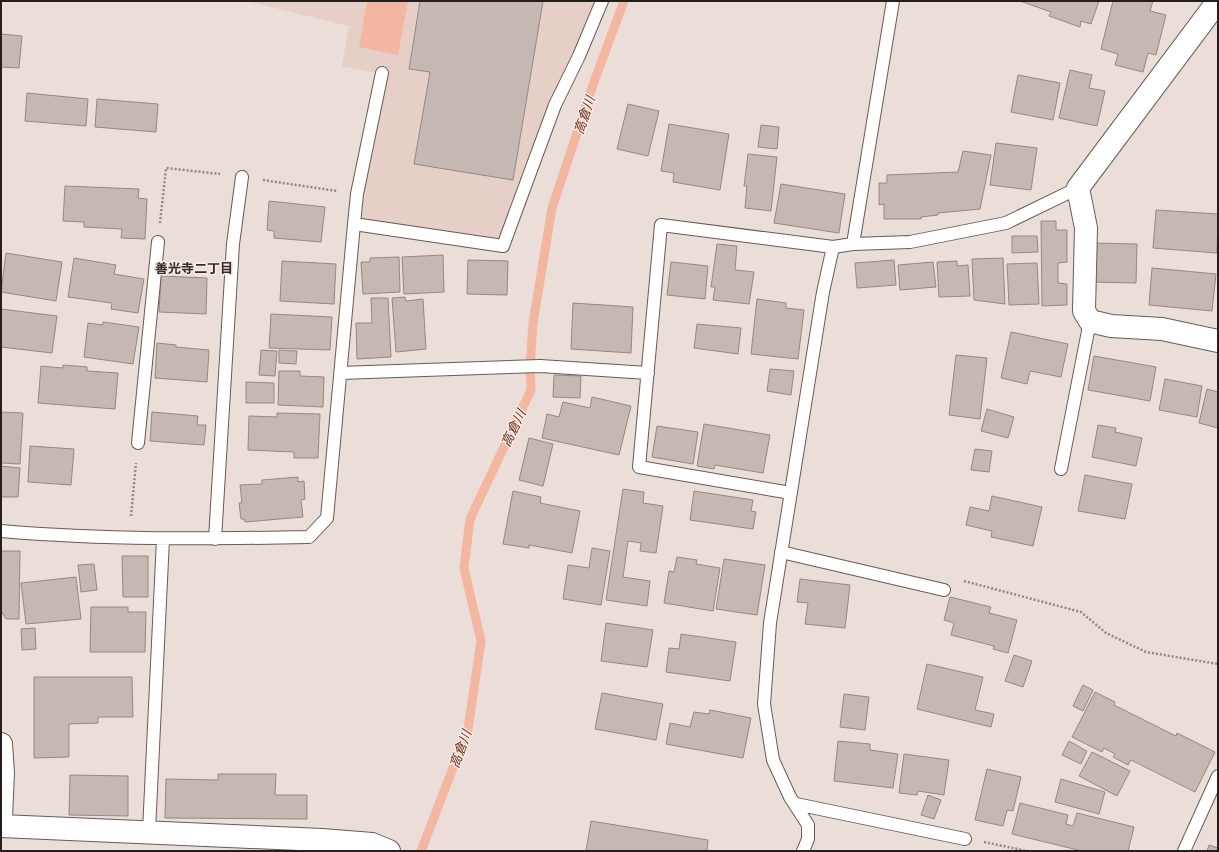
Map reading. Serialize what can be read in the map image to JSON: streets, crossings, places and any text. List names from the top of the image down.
{
  "districts": ["善光寺二丁目"],
  "water": ["高倉川"]
}
